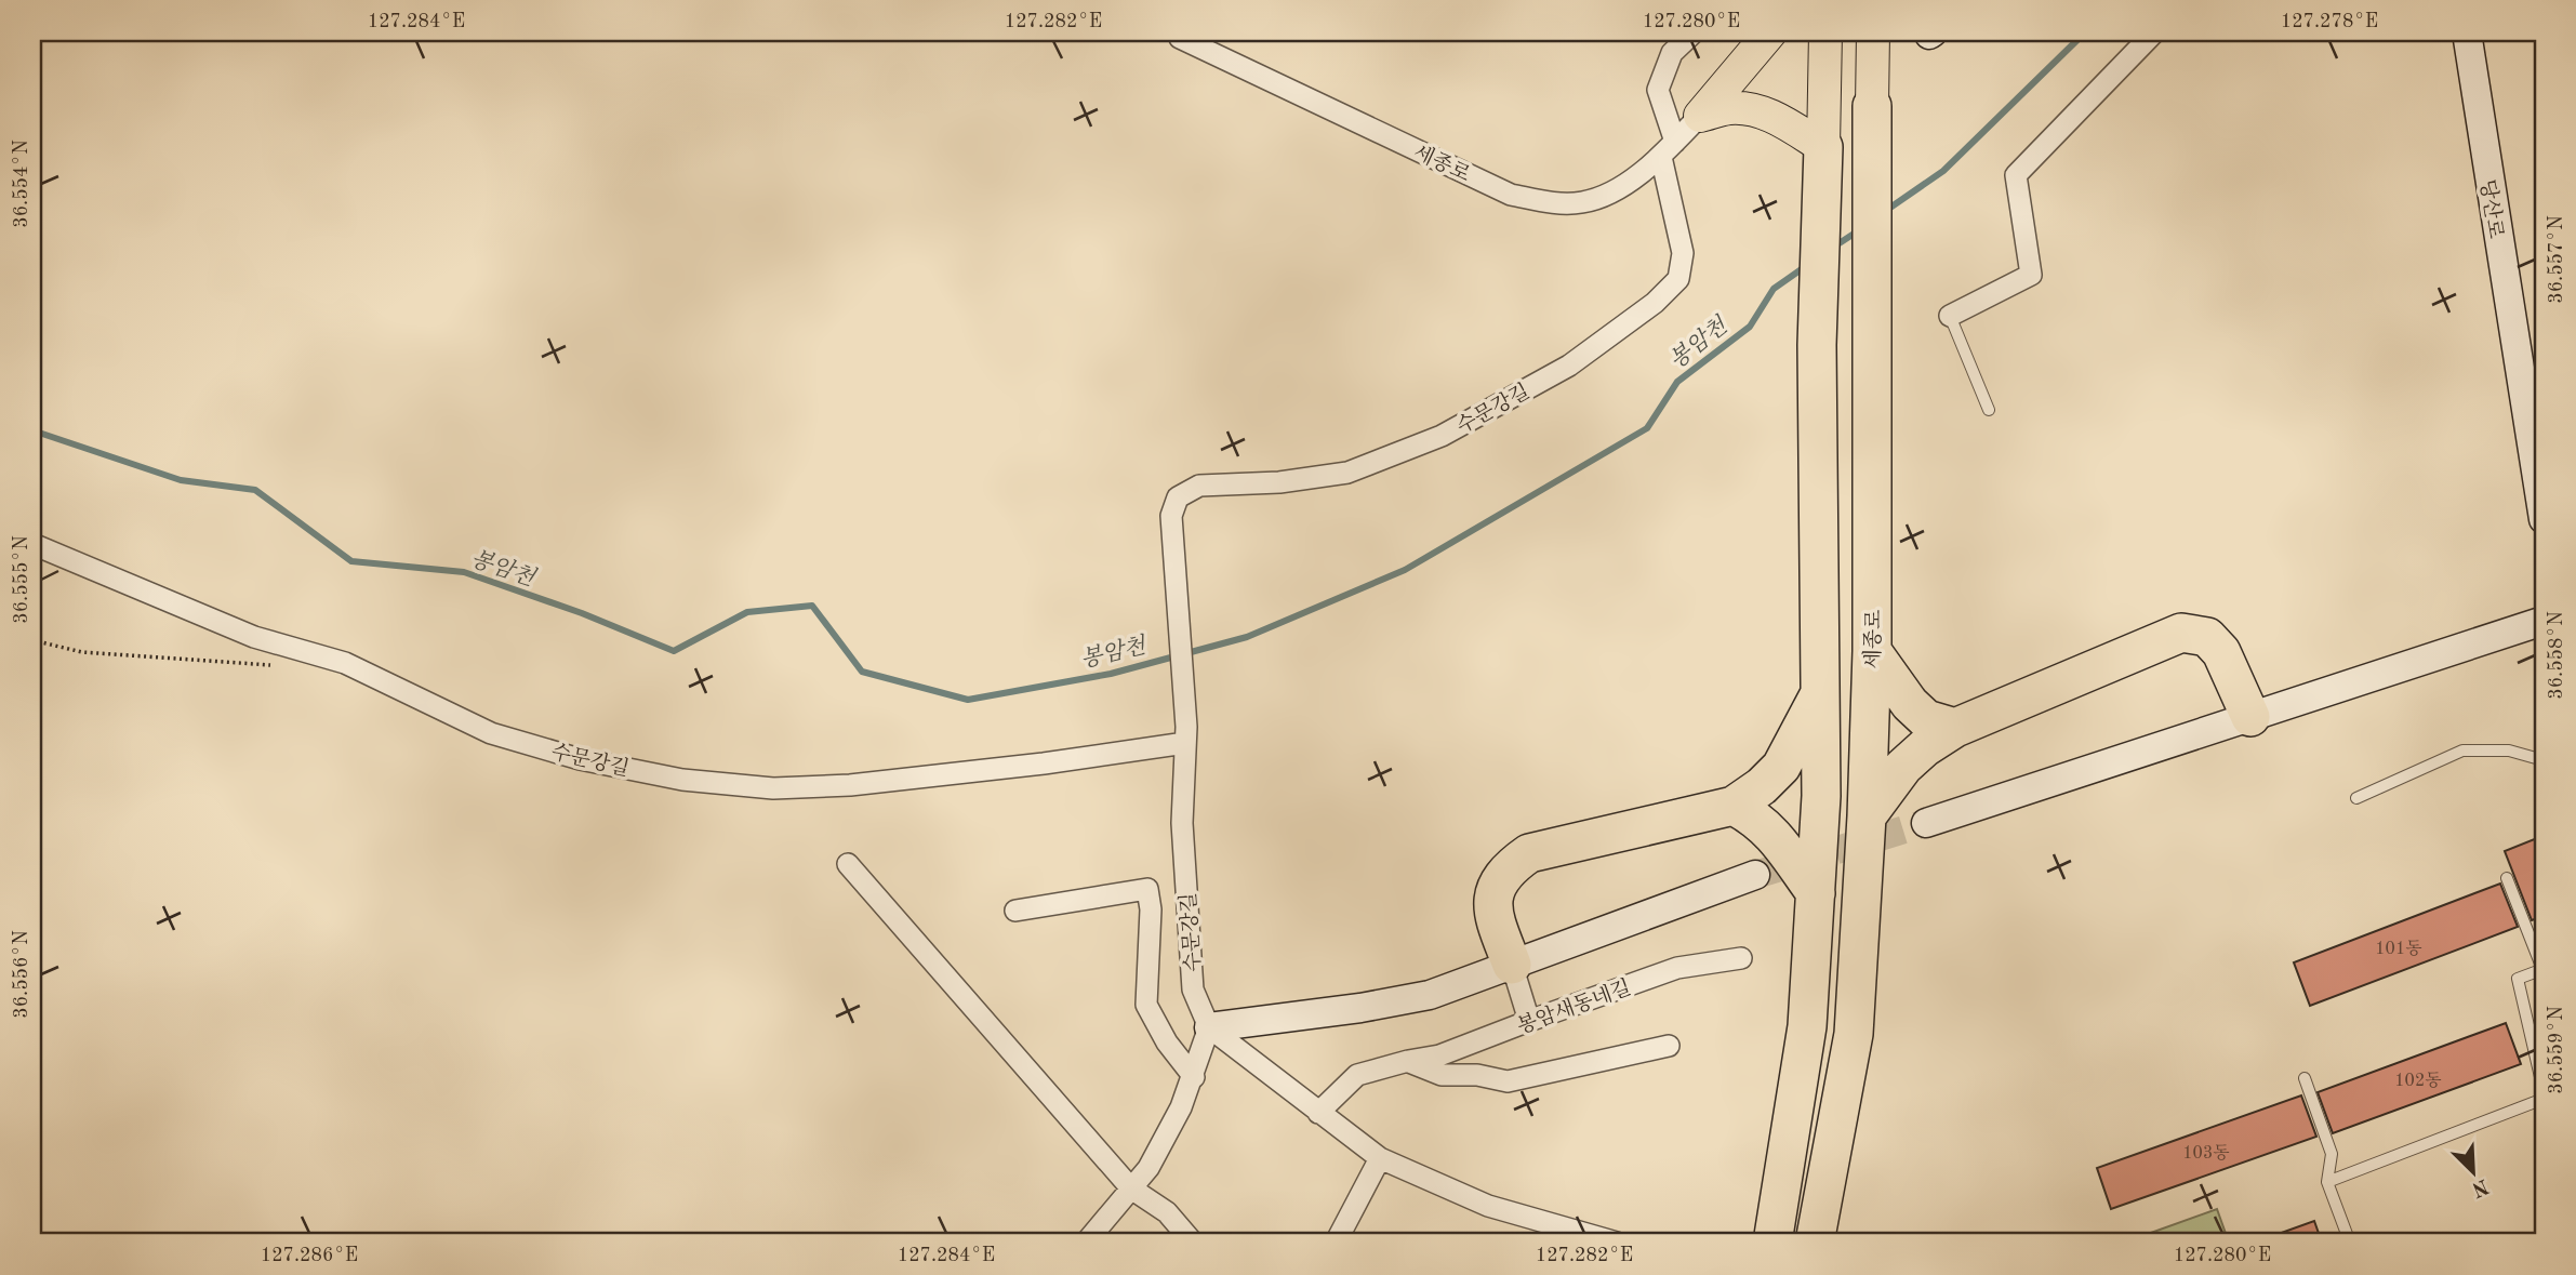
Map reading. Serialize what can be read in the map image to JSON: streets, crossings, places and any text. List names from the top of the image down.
{
  "streets": {
    "highway": ["세종로"],
    "street": ["당산로", "수문강길", "봉암새동네길"]
  },
  "crossings": [
    ["세종로", "수문강길"]
  ],
  "water": ["봉암천"],
  "house_numbers": ["101동", "102동", "103동"],
  "north": "bottom right",
  "coordinates": [
    "127.284°E",
    "127.282°E",
    "127.280°E",
    "127.278°E",
    "36.554°N",
    "36.557°N",
    "36.555°N",
    "36.558°N",
    "36.556°N",
    "36.559°N",
    "127.286°E"
  ]
}
